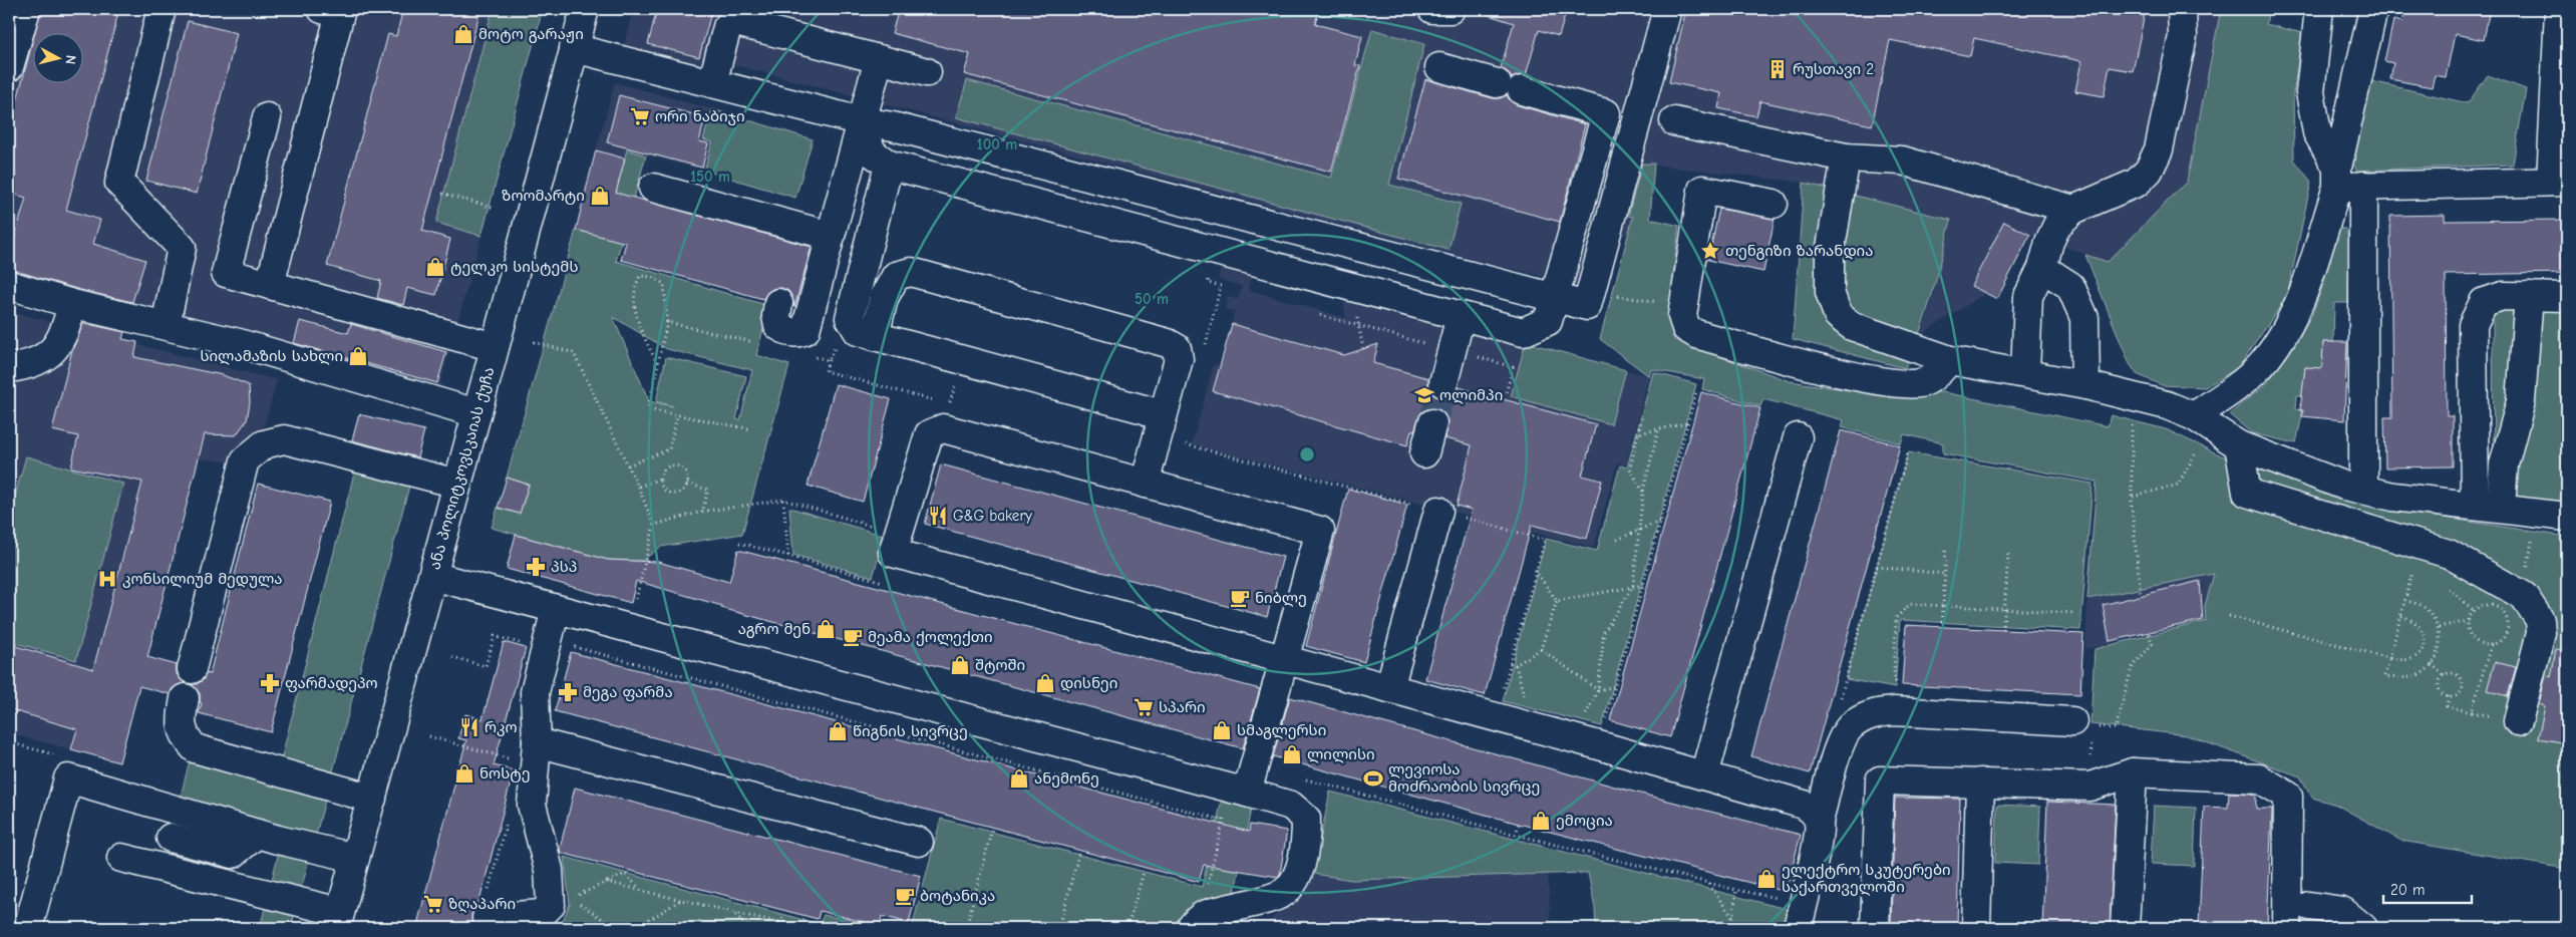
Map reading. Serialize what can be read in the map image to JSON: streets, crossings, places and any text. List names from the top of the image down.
{
  "streets": {
    "street": ["ანა პოლიტკოვსკაიას ქუჩა"]
  },
  "places": {
    "shop": [
      "მოტო გარაჟი",
      "ზოომარტი",
      "ტელკო სისტემს",
      "სილამაზის სახლი",
      "აგრო მენ",
      "შტოში",
      "დისნეი",
      "სმაგლერსი",
      "წიგნის სივრცე",
      "ლილისი",
      "ნოსტე",
      "ანემონე",
      "ემოცია",
      "ელექტრო სკუტერები საქართველოში"
    ],
    "building": ["რუსთავი 2"],
    "supermarket": ["ორი ნაბიჯი", "სპარი", "ზღაპარი"],
    "place": ["თენგიზი ზარანდია"],
    "school or university": ["ოლიმპი"],
    "restaurant": ["G&G bakery", "რკო"],
    "pharmacy": ["პსპ", "ფარმადეპო", "მეგა ფარმა"],
    "hospital": ["კონსილიუმ მედულა"],
    "cafe": ["ნიბლე", "მეამა ქოლექთი", "ბოტანიკა"],
    "sports": ["ლევიოსა მოძრაობის სივრცე"]
  },
  "scale_bar": "20 m",
  "north": "right",
  "rings": ["100 m", "150 m", "50 m"]
}
